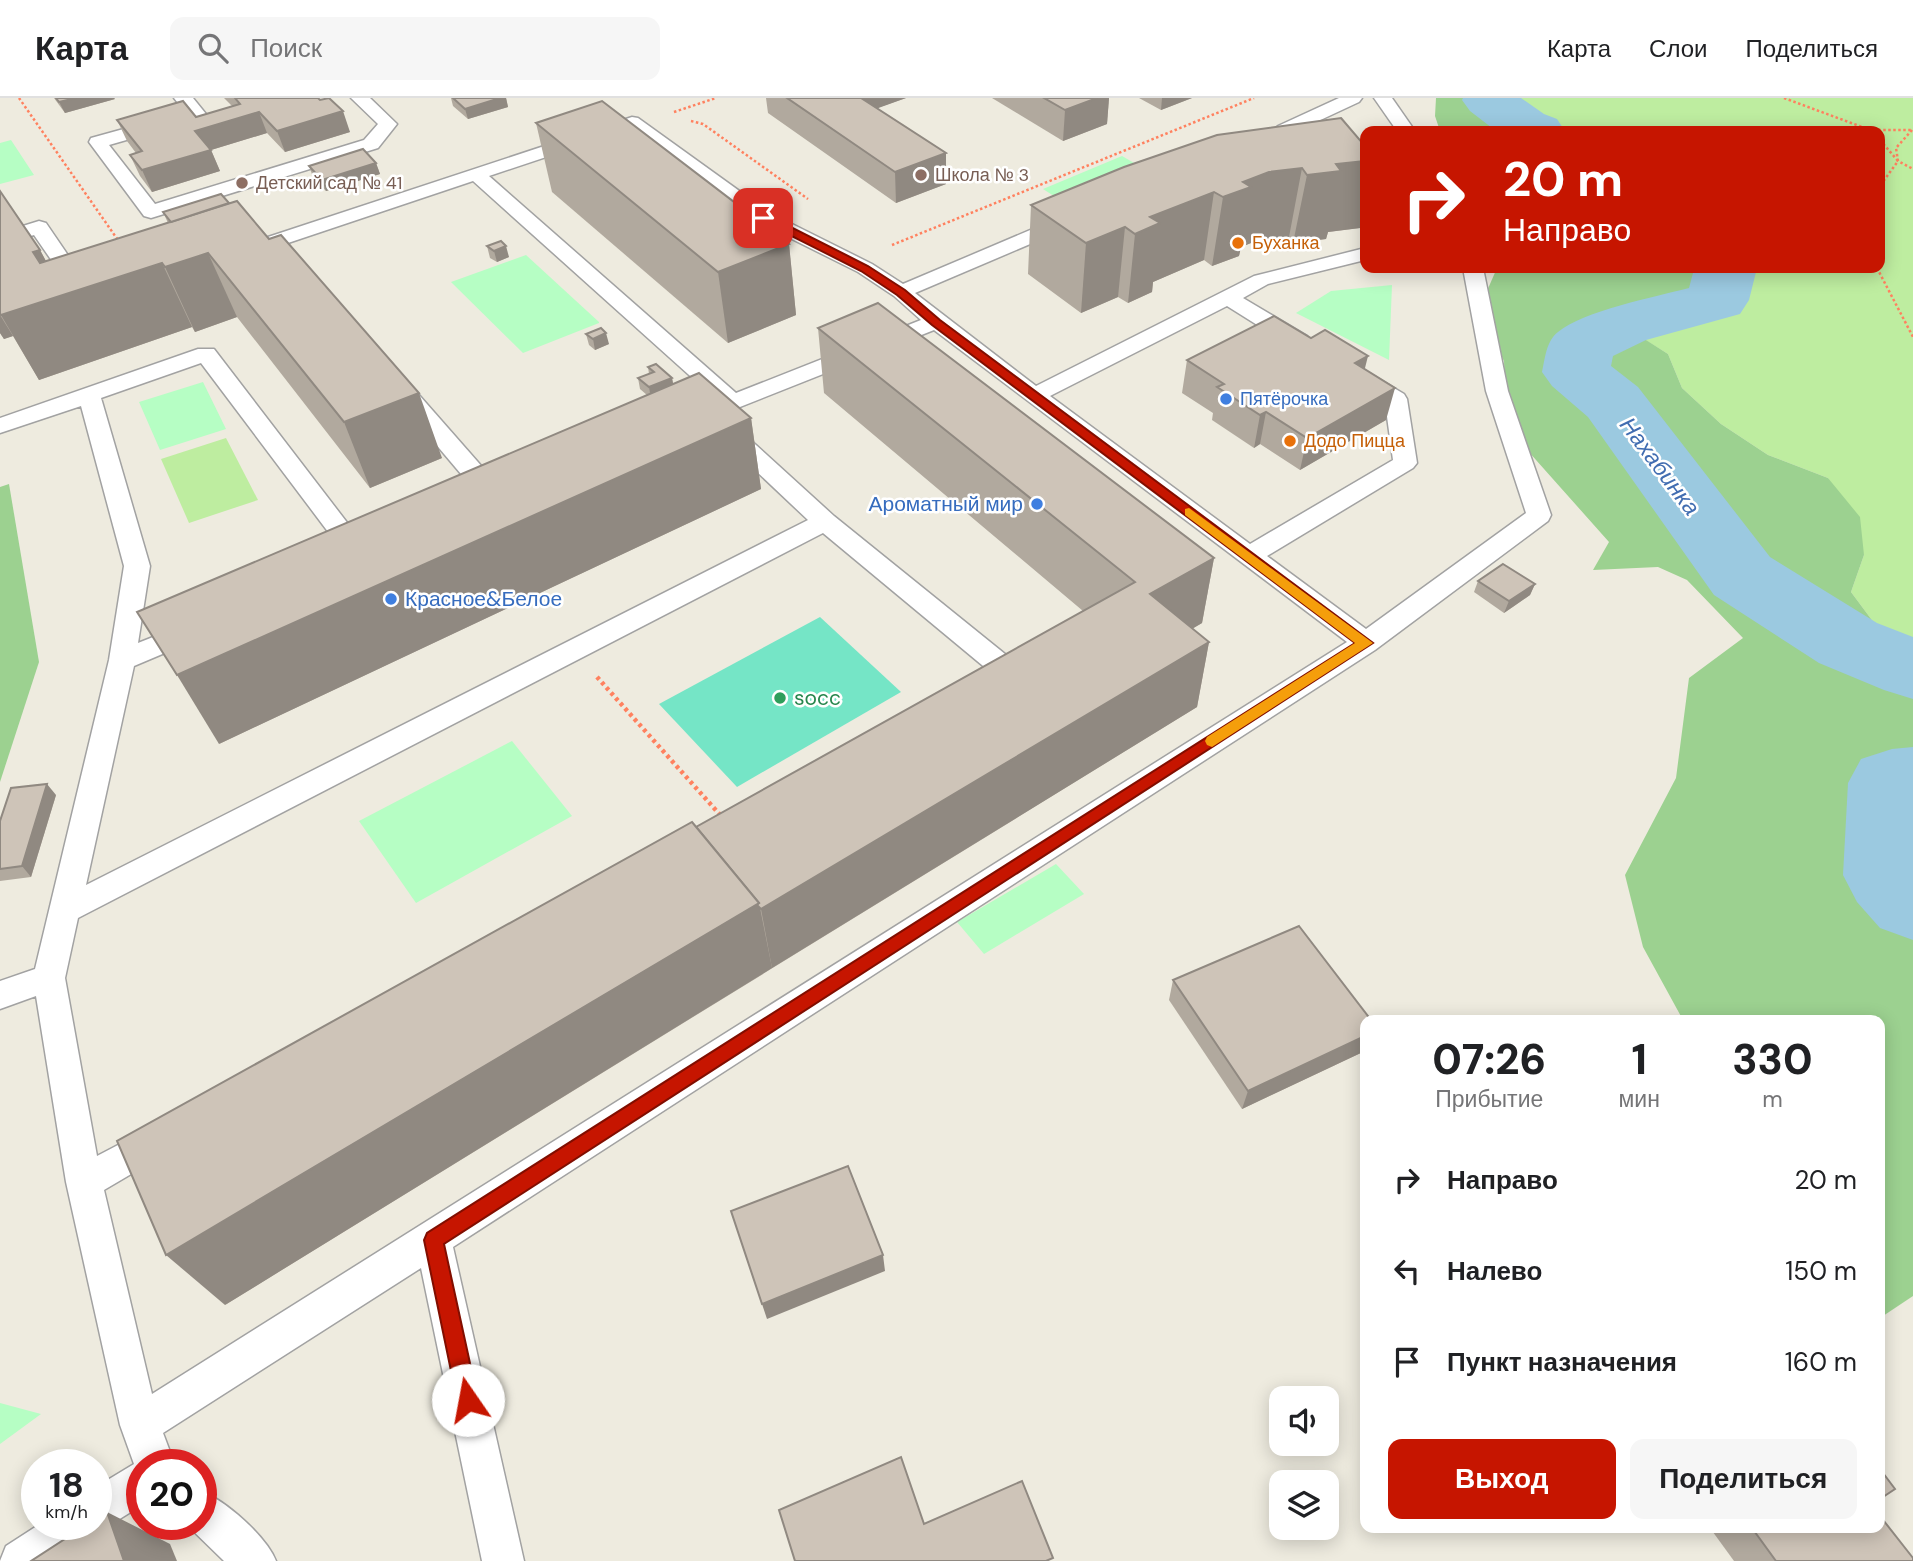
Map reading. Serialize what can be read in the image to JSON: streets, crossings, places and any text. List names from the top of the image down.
{
  "water": ["Нахабинка"],
  "places": [
    "Школа № 3",
    "Детский сад № 41",
    "Буханка",
    "Пятёрочка",
    "Додо Пицца",
    "Ароматный мир",
    "Красное&Белое",
    "socc"
  ],
  "page": {
    "header": "Карта",
    "search": "Поиск",
    "nav": ["Карта", "Слои", "Поделиться"],
    "turn": ["20 m", "Направо"],
    "eta": [
      "07:26",
      "Прибытие",
      "1",
      "мин",
      "330",
      "m"
    ],
    "list": [
      {
        "name": "Направо",
        "value": "20 m"
      },
      {
        "name": "Налево",
        "value": "150 m"
      },
      {
        "name": "Пункт назначения",
        "value": "160 m"
      }
    ],
    "buttons": ["Выход", "Поделиться"],
    "speed": "18 km/h",
    "limit": "20"
  }
}
